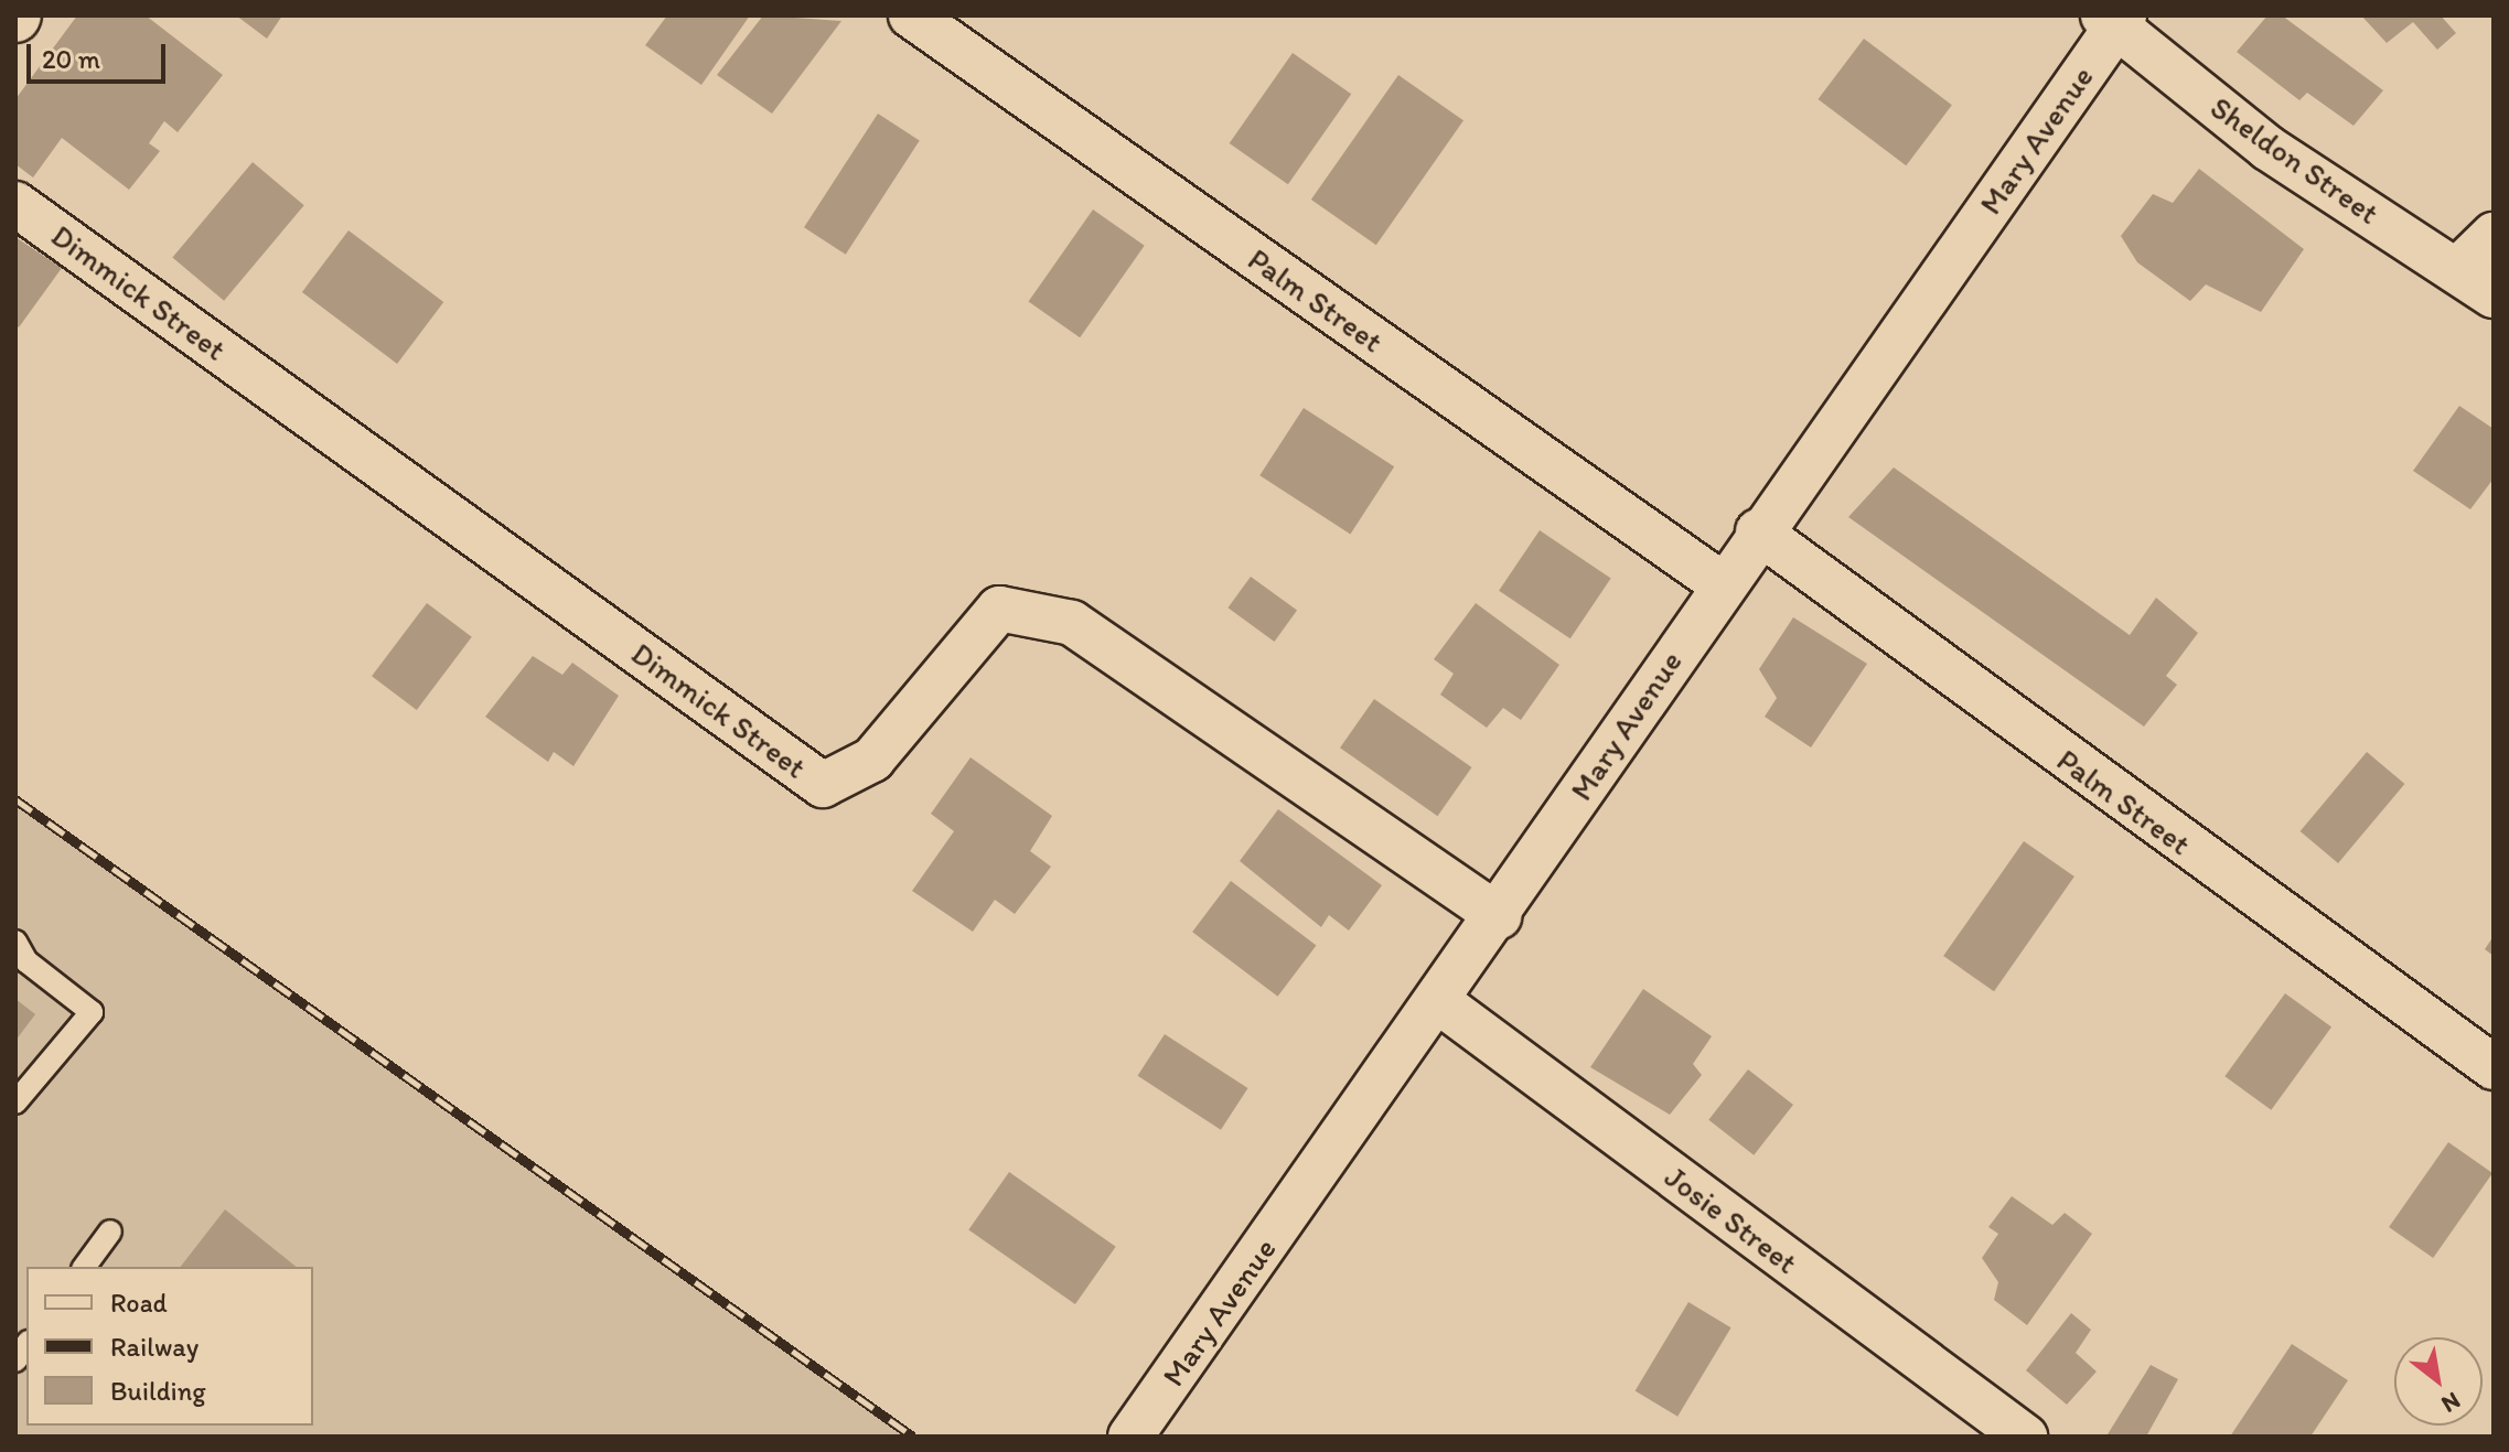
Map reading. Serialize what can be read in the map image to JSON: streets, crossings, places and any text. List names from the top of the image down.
{
  "streets": {
    "street": [
      "Mary Avenue",
      "Sheldon Street",
      "Dimmick Street",
      "Palm Street",
      "Josie Street"
    ]
  },
  "crossings": [
    ["Mary Avenue", "Sheldon Street"],
    ["Mary Avenue", "Dimmick Street"],
    ["Mary Avenue", "Palm Street"],
    ["Mary Avenue", "Josie Street"]
  ],
  "legend": ["Road", "Railway", "Building"],
  "scale_bar": "20 m",
  "north": "bottom right"
}
